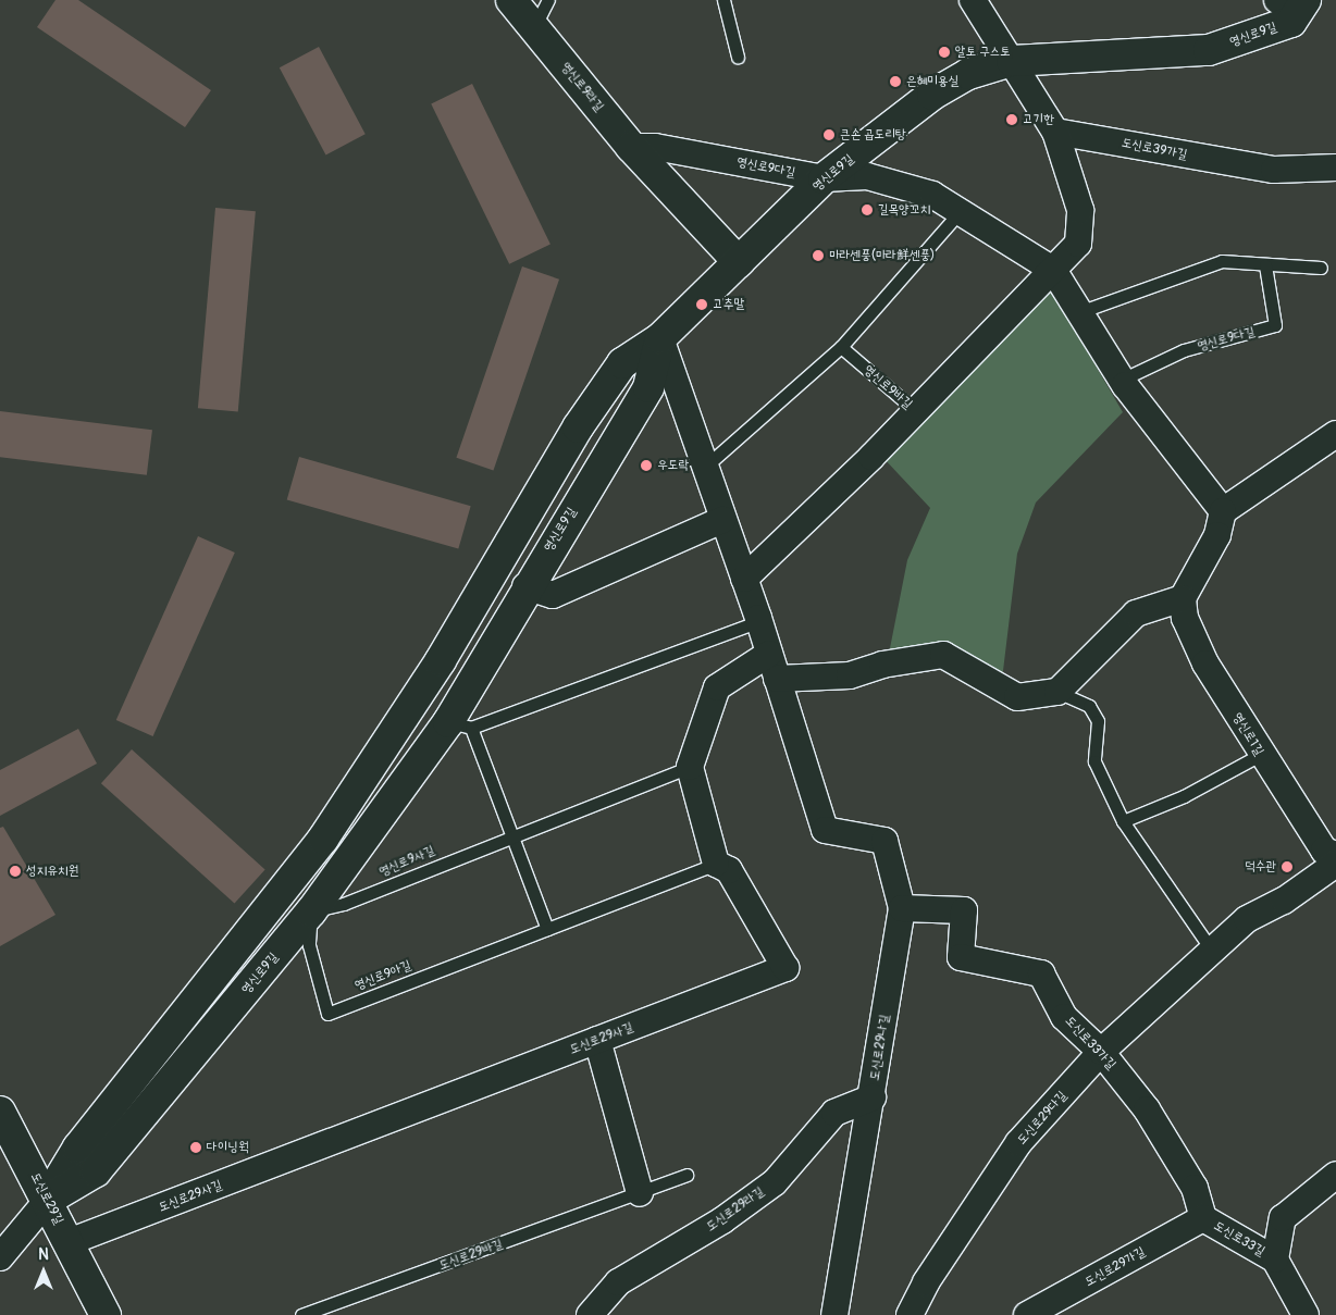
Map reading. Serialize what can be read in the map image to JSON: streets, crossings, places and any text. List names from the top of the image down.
{
  "streets": {
    "street": [
      "영신로9길",
      "영신로9라길",
      "도신로39가길",
      "영신로9다길",
      "영신로9바길",
      "영신로1길",
      "도신로29사길",
      "도신로33가길",
      "도신로29나길",
      "도신로29다길",
      "도신로29길",
      "도신로29라길",
      "도신로33길",
      "도신로29가길"
    ],
    "lane": ["영신로9사길", "영신로9아길", "도신로29바길"]
  },
  "crossings": [
    ["영신로9길", "영신로9라길"],
    ["영신로9길", "영신로9다길"],
    ["영신로9길", "영신로9사길"],
    ["영신로9길", "영신로9아길"],
    ["영신로9길", "도신로29길"],
    ["영신로9라길", "영신로9다길"],
    ["영신로9사길", "영신로9아길"],
    ["영신로9아길", "도신로29사길"],
    ["도신로29사길", "도신로29길"],
    ["도신로33가길", "도신로29나길"],
    ["도신로33가길", "도신로29다길"],
    ["도신로33가길", "도신로33길"],
    ["도신로33가길", "도신로29가길"],
    ["도신로29나길", "도신로29라길"],
    ["도신로33길", "도신로29가길"]
  ],
  "places": [
    "알토 구스토",
    "은혜미용실",
    "고기한",
    "큰손 곱도리탕",
    "길목양꼬치",
    "마라센풍(마라鮮센풍)",
    "고추말",
    "우도락",
    "덕수관",
    "성지유치원",
    "다이닝웍"
  ],
  "north": "top"
}
